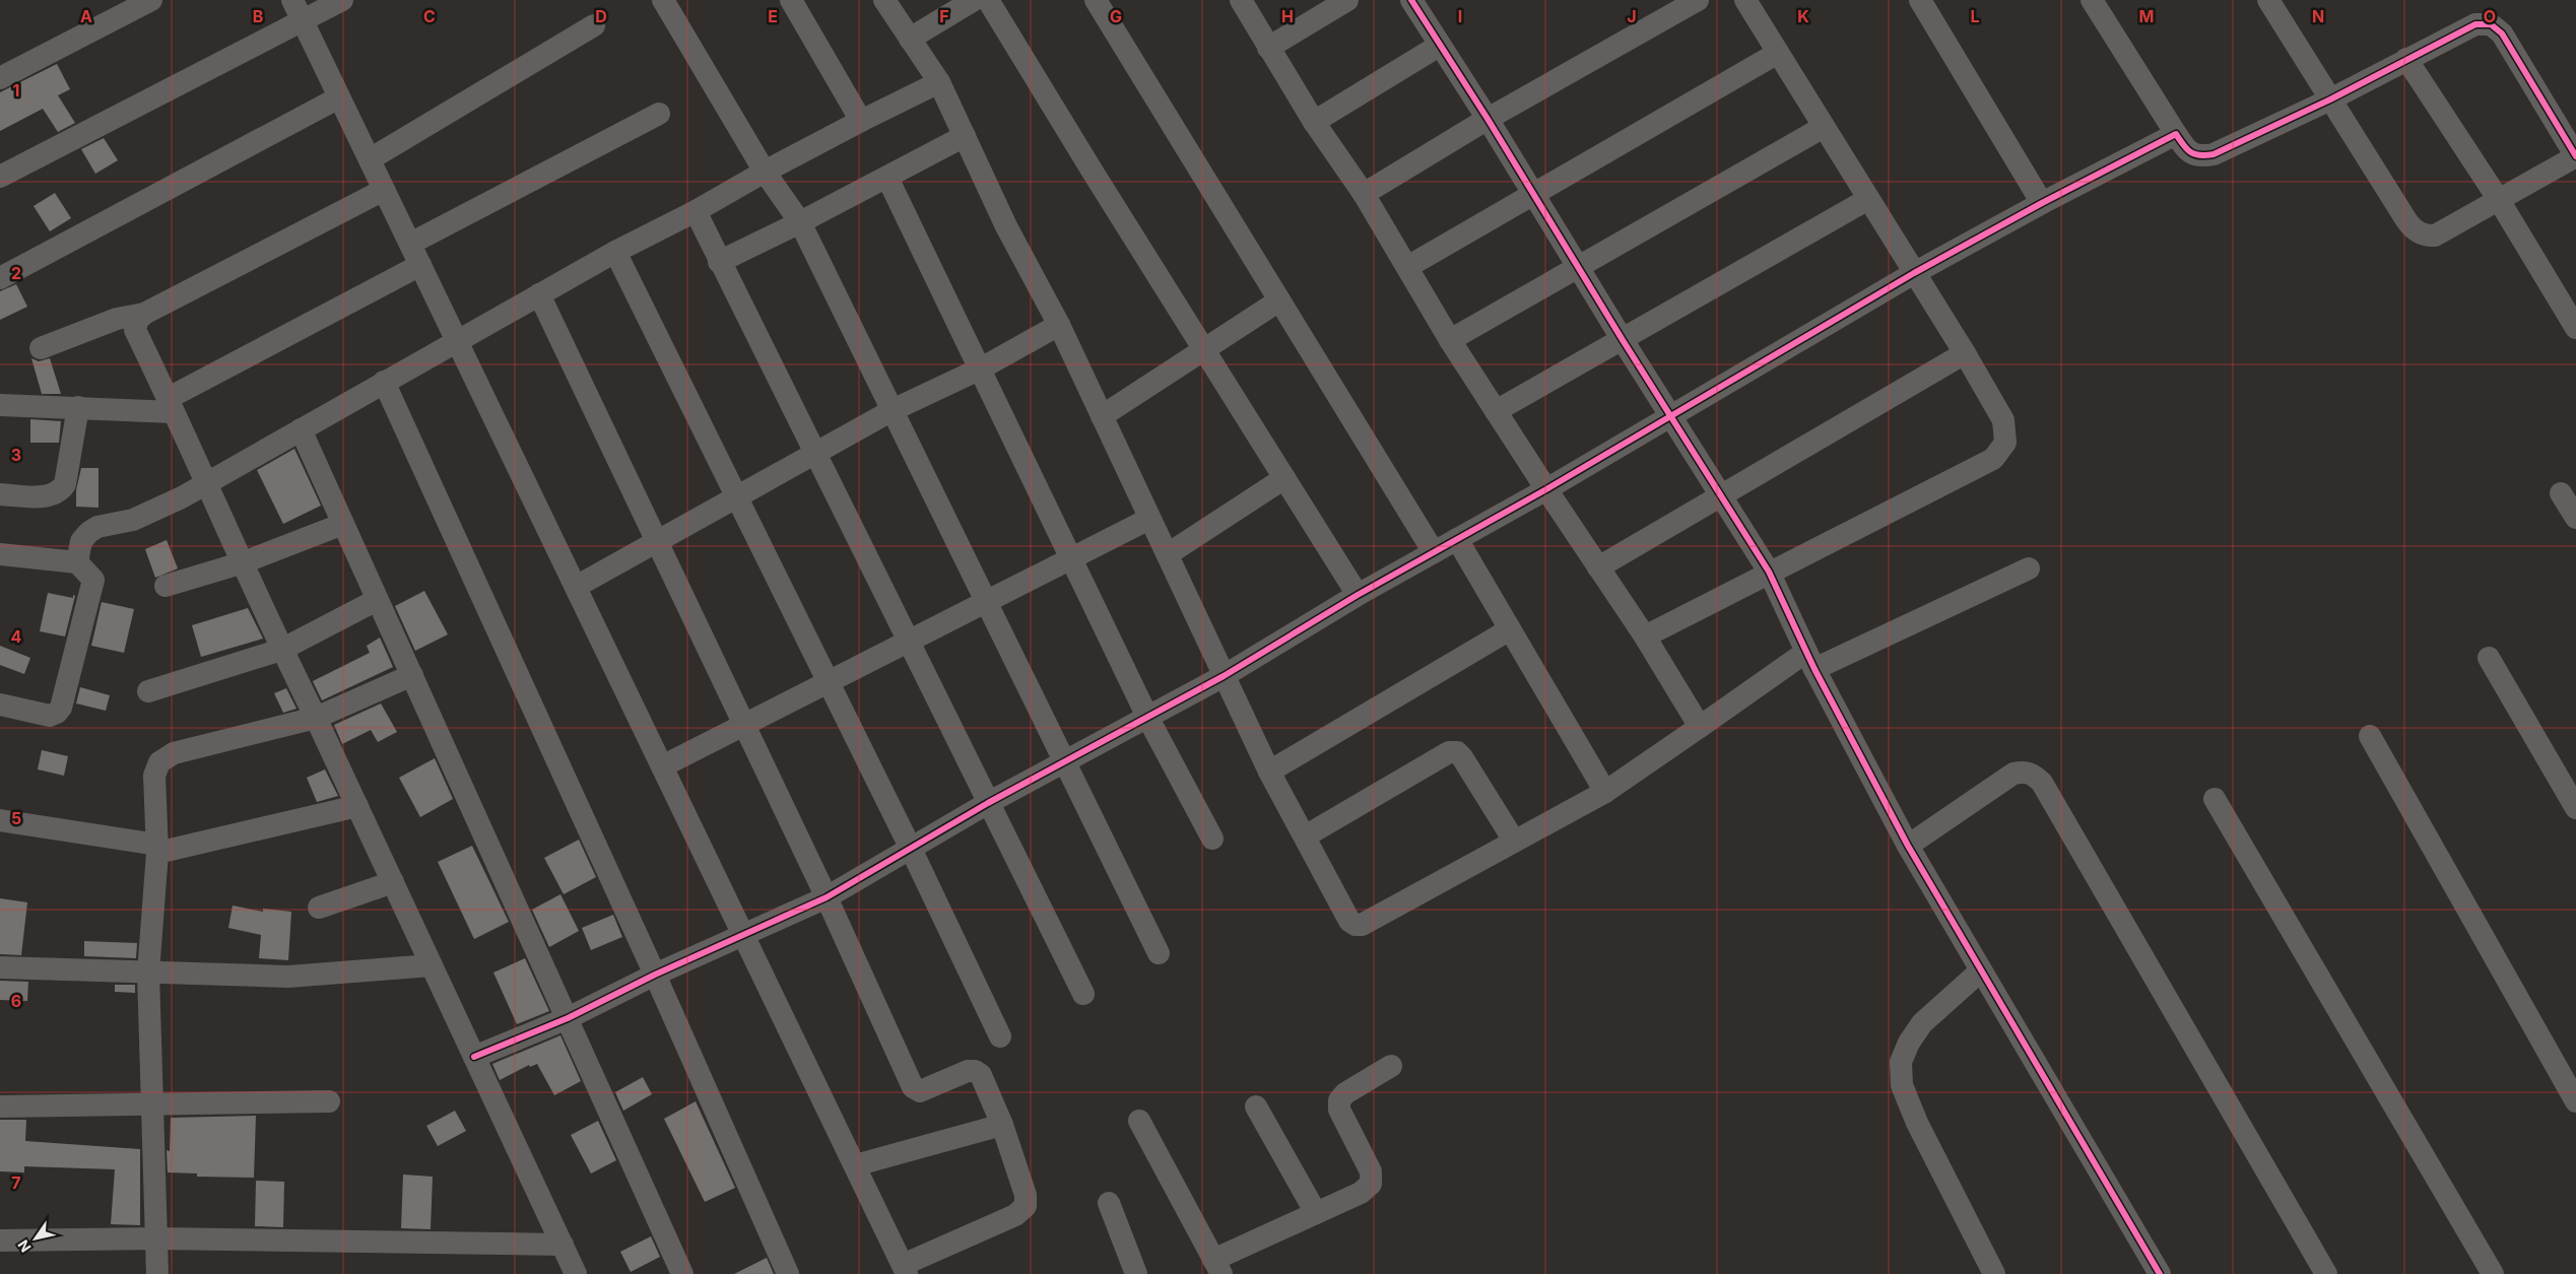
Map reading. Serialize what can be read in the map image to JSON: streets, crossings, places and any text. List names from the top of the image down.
{
  "north": "bottom left",
  "grid": {
    "columns": [
      "A",
      "B",
      "C",
      "D",
      "E",
      "F",
      "G",
      "H",
      "I",
      "J",
      "K",
      "L",
      "M",
      "N",
      "O"
    ],
    "rows": [
      "1",
      "2",
      "3",
      "4",
      "5",
      "6",
      "7"
    ]
  }
}
